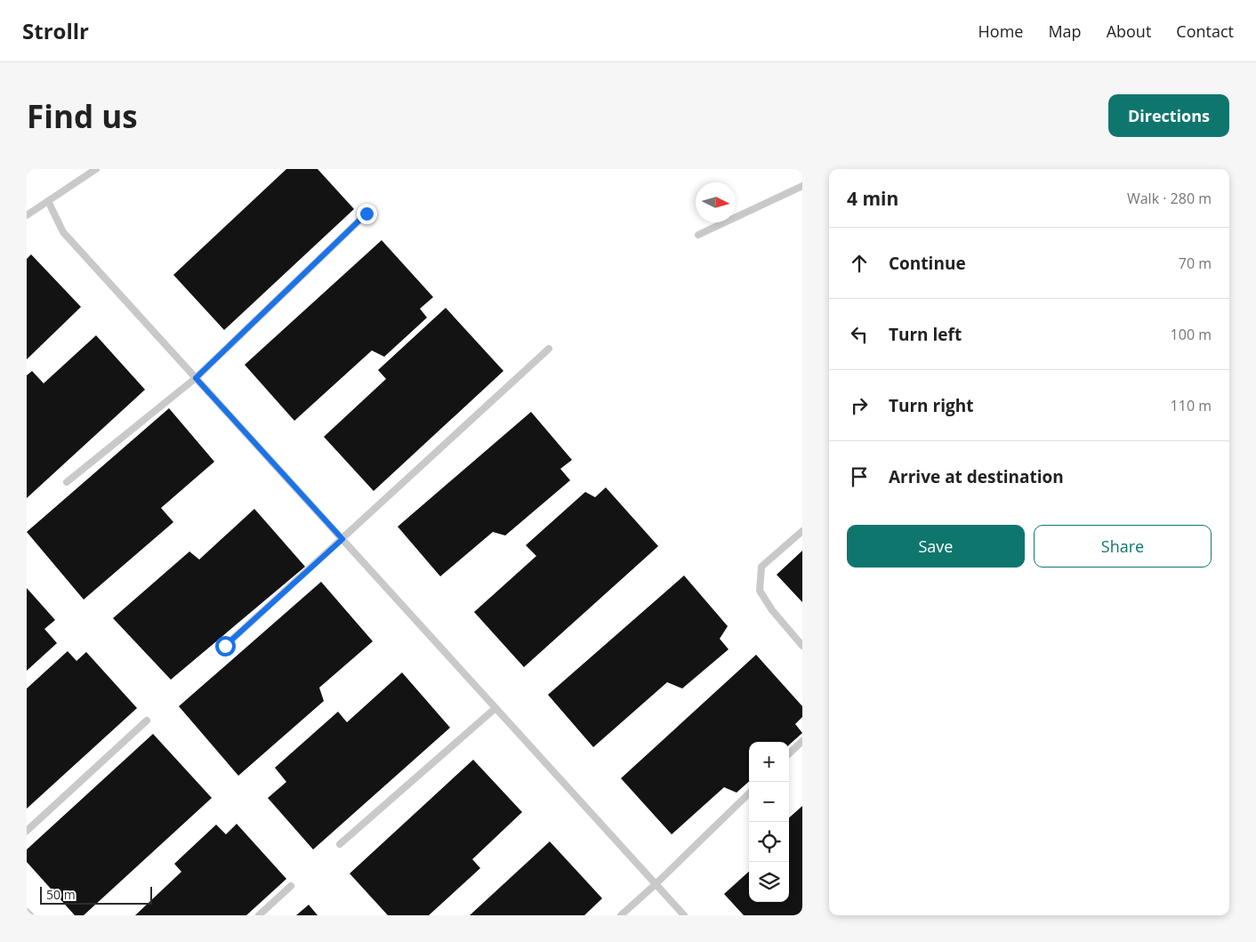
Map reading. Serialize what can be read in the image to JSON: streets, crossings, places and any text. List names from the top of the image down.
{
  "scale_bar": "50 m",
  "north": "right",
  "page": {
    "header": "Strollr",
    "nav": [
      "Home",
      "Map",
      "About",
      "Contact"
    ],
    "buttons": [
      "Directions",
      ["Save", "Share"]
    ],
    "title": "Find us",
    "heading": ["4 min", "Walk · 280 m"],
    "list": [
      ["Continue", "70 m"],
      ["Turn left", "100 m"],
      ["Turn right", "110 m"],
      "Arrive at destination"
    ],
    "map_buttons": ["+", "−"],
    "scale": "50 m"
  }
}
